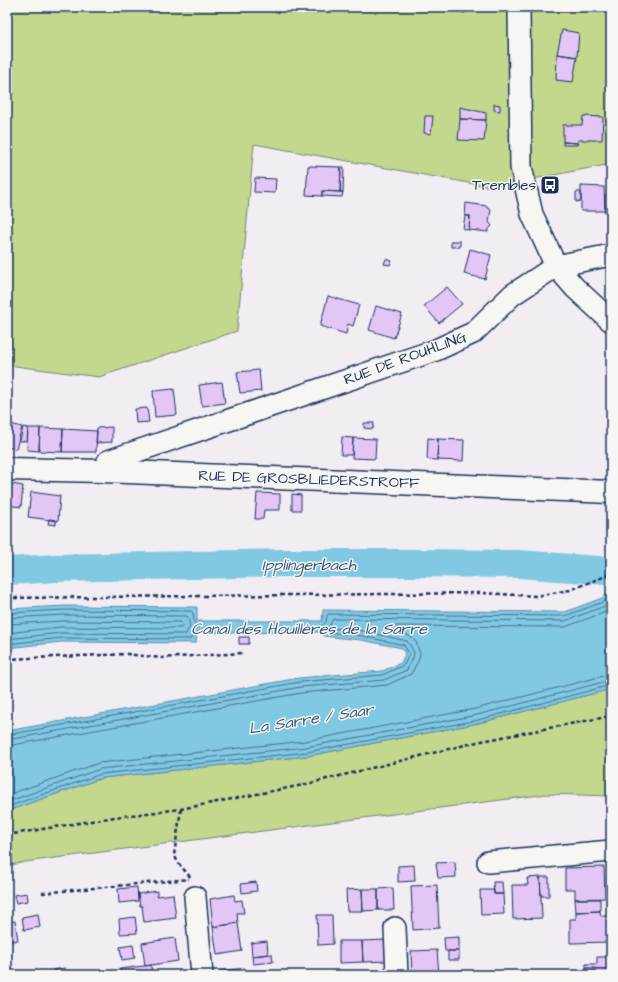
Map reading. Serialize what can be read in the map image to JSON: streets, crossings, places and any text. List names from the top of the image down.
{
  "streets": {
    "main road": ["RUE DE GROSBLIEDERSTROFF"],
    "street": ["RUE DE ROUHLING"]
  },
  "crossings": [
    ["RUE DE ROUHLING", "RUE DE GROSBLIEDERSTROFF"]
  ],
  "water": ["Ipplingerbach", "Canal des Houillères de la Sarre", "La Sarre / Saar"],
  "places": {
    "bus stop": ["Trembles"]
  }
}
